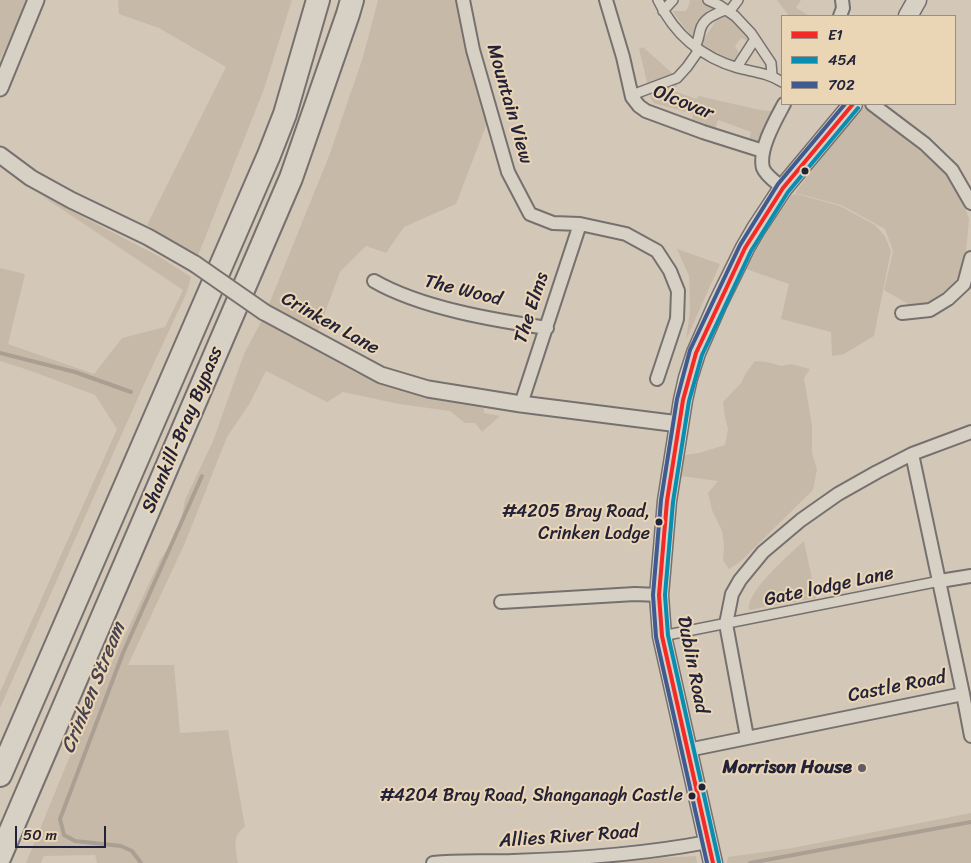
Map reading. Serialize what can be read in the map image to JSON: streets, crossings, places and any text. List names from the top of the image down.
{
  "streets": {
    "highway": ["Shankill-Bray Bypass"],
    "main road": ["Dublin Road"],
    "street": [
      "Olcovar",
      "Mountain View",
      "The Wood",
      "The Elms",
      "Crinken Lane",
      "Gate lodge Lane",
      "Castle Road",
      "Allies River Road"
    ]
  },
  "crossings": [
    ["Mountain View", "The Elms"],
    ["The Wood", "The Elms"],
    ["The Elms", "Crinken Lane"],
    ["Crinken Lane", "Dublin Road"],
    ["Gate lodge Lane", "Dublin Road"],
    ["Gate lodge Lane", "Castle Road"],
    ["Dublin Road", "Castle Road"],
    ["Dublin Road", "Allies River Road"]
  ],
  "water": ["Crinken Stream"],
  "places": ["#4205 Bray Road, Crinken Lodge", "Morrison House", "#4204 Bray Road, Shanganagh Castle"],
  "lines": ["transit line E1", "transit line 702", "transit line 45A"],
  "legend": ["E1", "45A", "702"],
  "scale_bar": "50 m"
}
